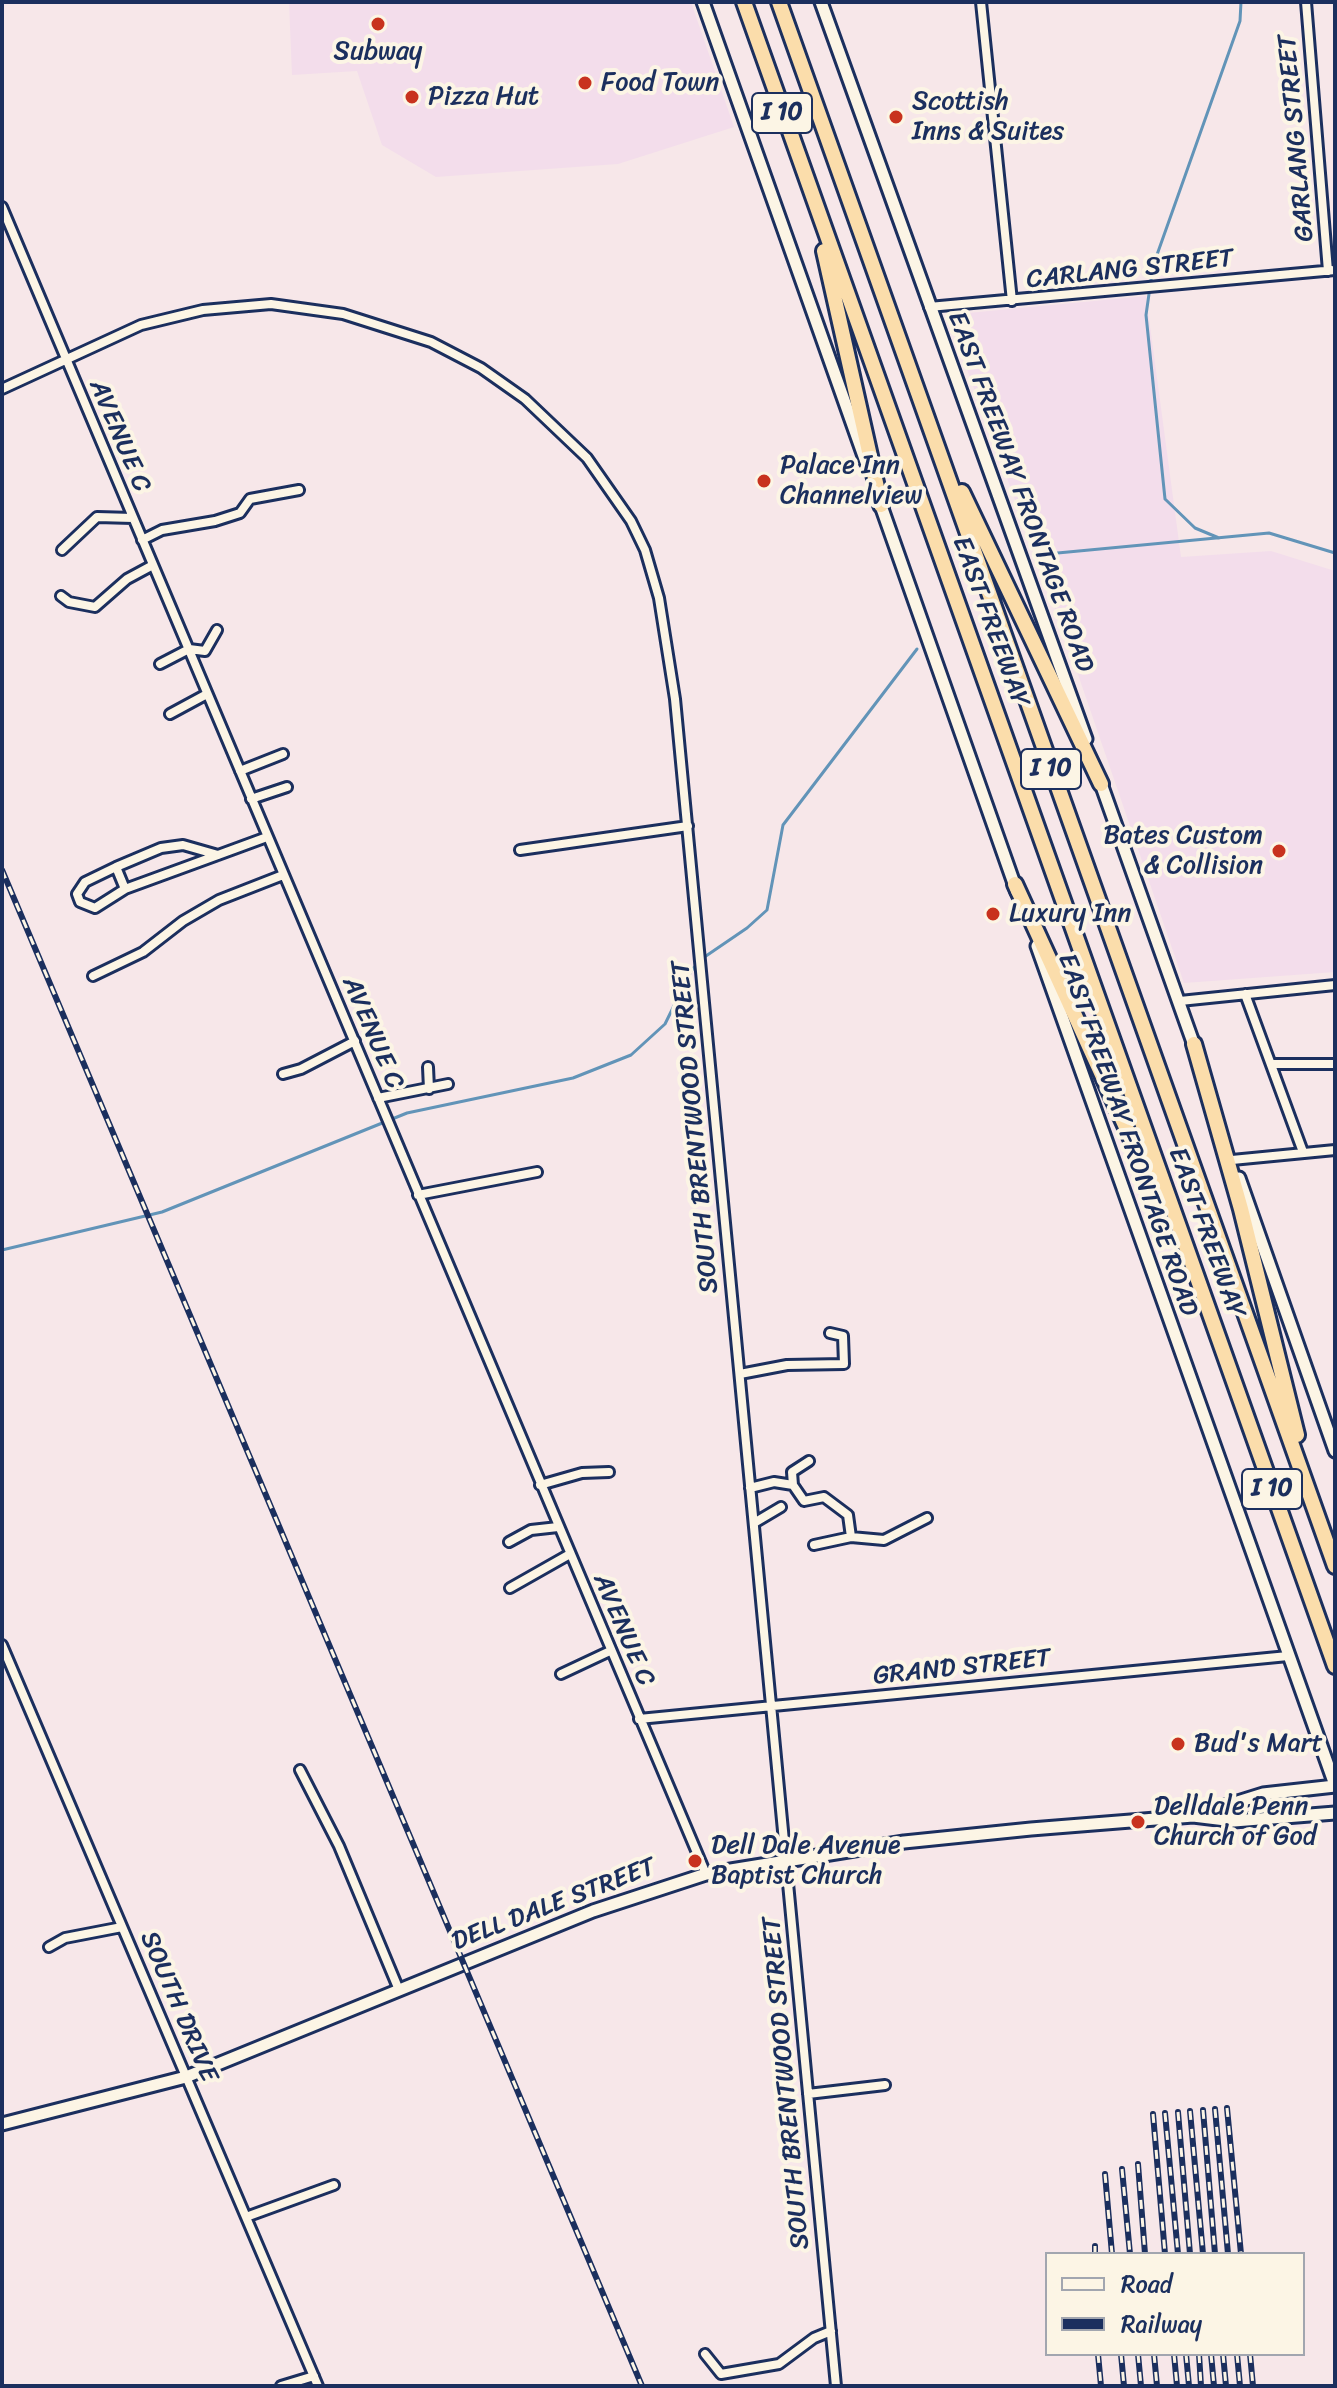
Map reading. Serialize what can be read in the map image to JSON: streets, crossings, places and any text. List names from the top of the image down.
{
  "streets": {
    "highway": ["I 10", "EAST FREEWAY"],
    "main road": ["EAST FREEWAY FRONTAGE ROAD", "DELL DALE STREET"],
    "street": [
      "GARLANG STREET",
      "CARLANG STREET",
      "AVENUE C",
      "SOUTH BRENTWOOD STREET",
      "GRAND STREET",
      "SOUTH DRIVE"
    ]
  },
  "crossings": [
    ["GARLANG STREET", "CARLANG STREET"],
    ["CARLANG STREET", "EAST FREEWAY FRONTAGE ROAD"],
    ["AVENUE C", "SOUTH BRENTWOOD STREET"],
    ["AVENUE C", "GRAND STREET"],
    ["AVENUE C", "DELL DALE STREET"],
    ["EAST FREEWAY FRONTAGE ROAD", "GRAND STREET"],
    ["EAST FREEWAY FRONTAGE ROAD", "DELL DALE STREET"],
    ["SOUTH BRENTWOOD STREET", "GRAND STREET"],
    ["SOUTH BRENTWOOD STREET", "DELL DALE STREET"],
    ["DELL DALE STREET", "SOUTH DRIVE"]
  ],
  "places": [
    "Subway",
    "Food Town",
    "Pizza Hut",
    "Scottish Inns & Suites",
    "Palace Inn Channelview",
    "Bates Custom & Collision",
    "Luxury Inn",
    "Bud's Mart",
    "Delldale Penn Church of God",
    "Dell Dale Avenue Baptist Church"
  ],
  "legend": ["Road", "Railway"]
}
